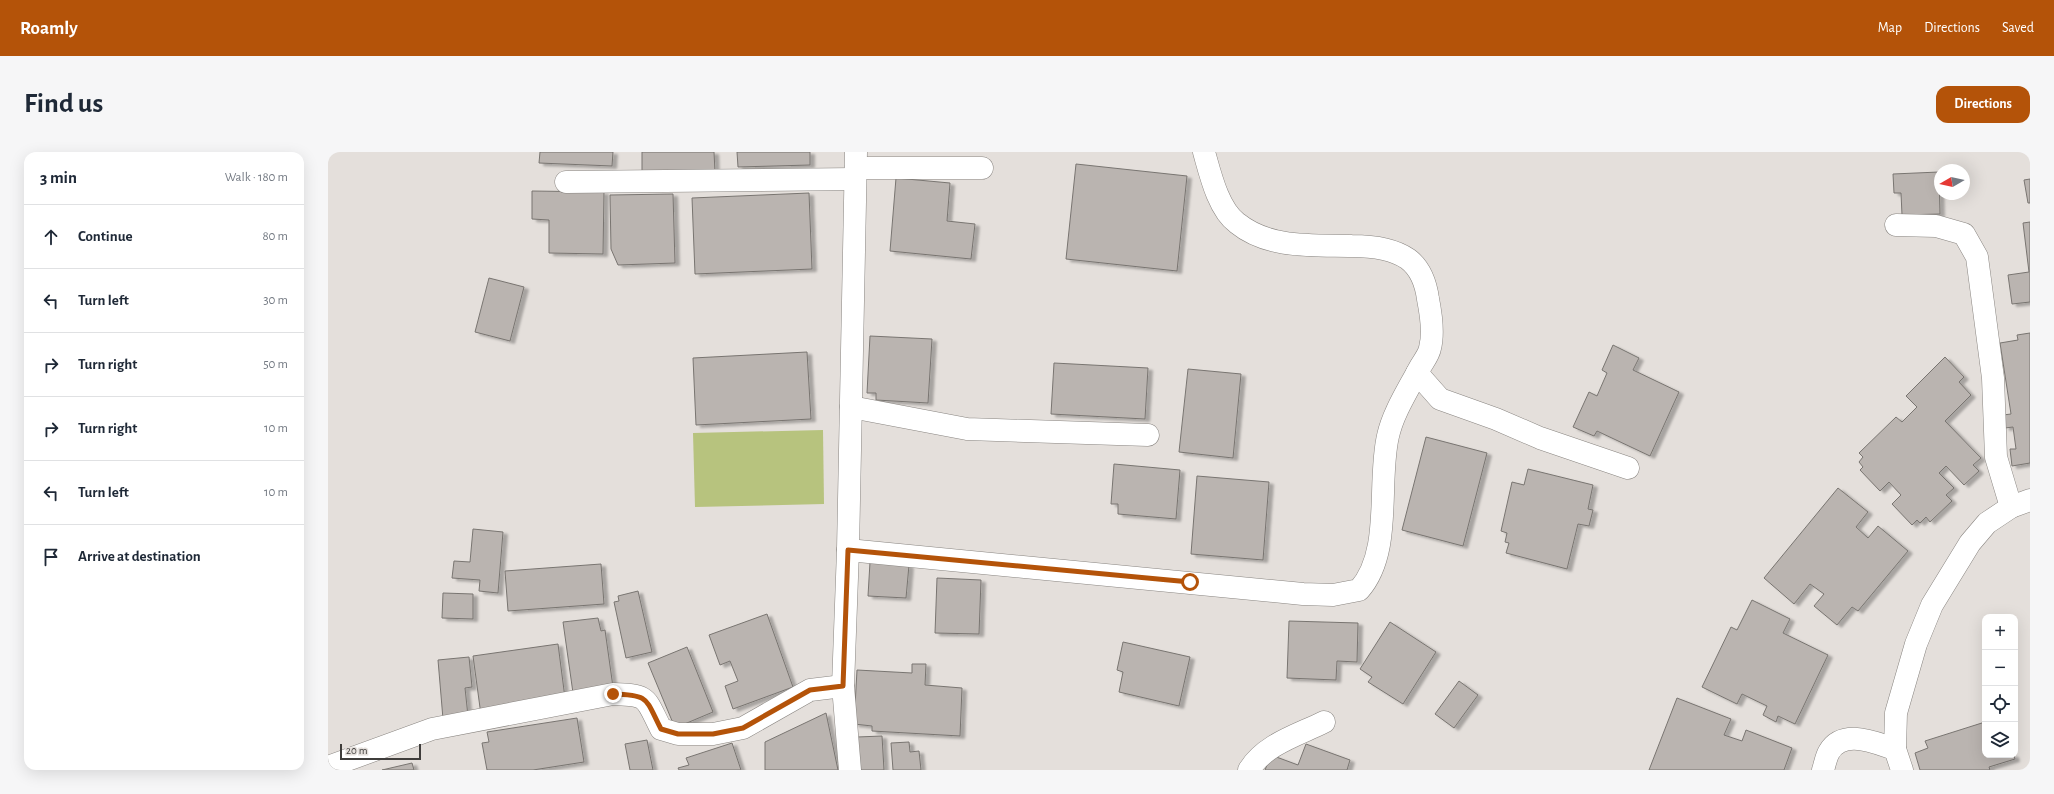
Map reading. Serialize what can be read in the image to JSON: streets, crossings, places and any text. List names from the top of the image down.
{
  "scale_bar": "20 m",
  "north": "left",
  "page": {
    "header": "Roamly",
    "nav": ["Map", "Directions", "Saved"],
    "buttons": "Directions",
    "title": "Find us",
    "heading": ["3 min", "Walk · 180 m"],
    "list": [
      ["Continue", "80 m"],
      ["Turn left", "30 m"],
      ["Turn right", "50 m"],
      ["Turn right", "10 m"],
      ["Turn left", "10 m"],
      "Arrive at destination"
    ],
    "map_buttons": ["+", "−"],
    "scale": "20 m"
  }
}
